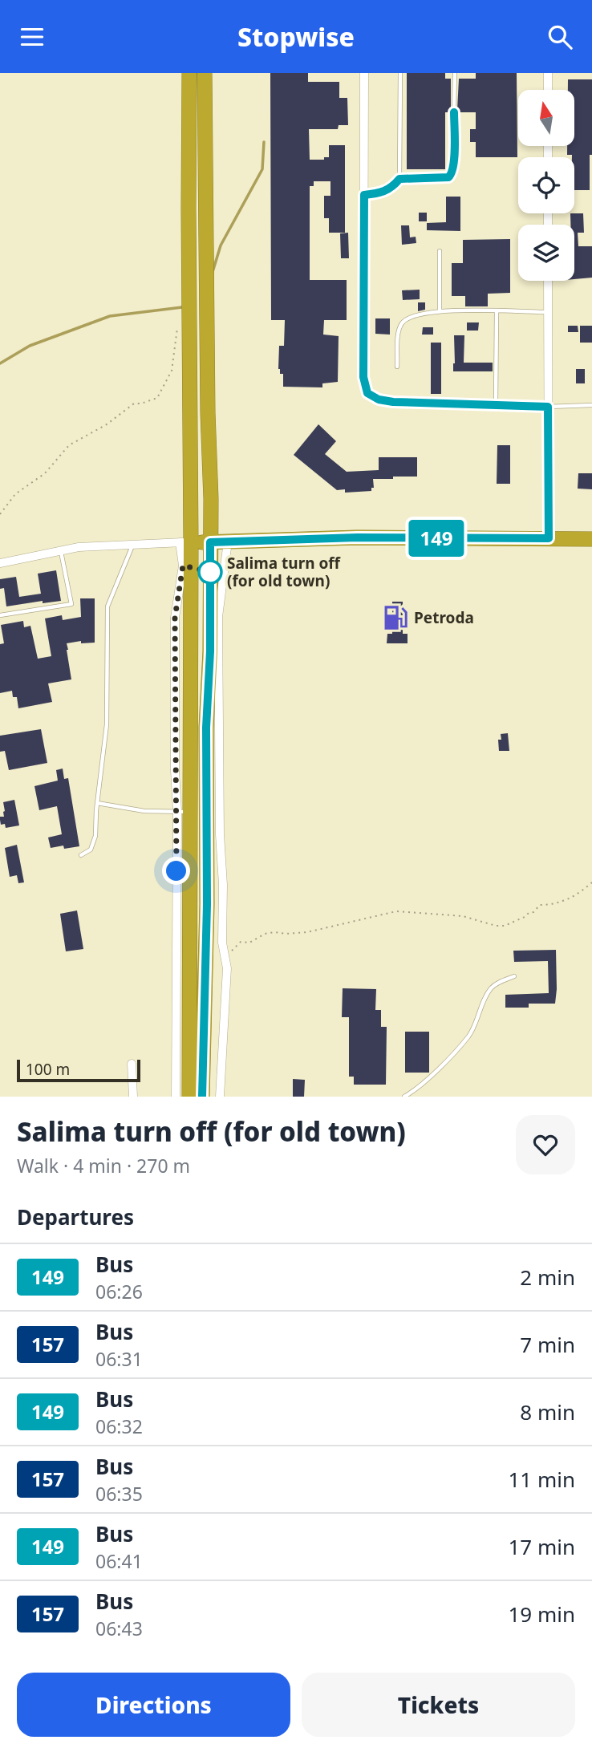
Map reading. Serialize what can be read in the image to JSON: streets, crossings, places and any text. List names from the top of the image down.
{
  "places": {
    "other": ["Salima turn off (for old town)"],
    "fuel station": ["Petroda"]
  },
  "lines": ["bus line 149"],
  "scale_bar": "100 m",
  "north": "top",
  "page": {
    "header": "Stopwise",
    "on_map": "149",
    "scale": "100 m",
    "heading": [
      ["Salima turn off (for old town)", "Walk · 4 min · 270 m"],
      "Departures"
    ],
    "list": [
      {
        "mark": "149",
        "name": "Bus",
        "note": "06:26",
        "value": "2 min"
      },
      {
        "mark": "157",
        "name": "Bus",
        "note": "06:31",
        "value": "7 min"
      },
      {
        "mark": "149",
        "name": "Bus",
        "note": "06:32",
        "value": "8 min"
      },
      {
        "mark": "157",
        "name": "Bus",
        "note": "06:35",
        "value": "11 min"
      },
      {
        "mark": "149",
        "name": "Bus",
        "note": "06:41",
        "value": "17 min"
      },
      {
        "mark": "157",
        "name": "Bus",
        "note": "06:43",
        "value": "19 min"
      }
    ],
    "buttons": ["Directions", "Tickets"]
  }
}
